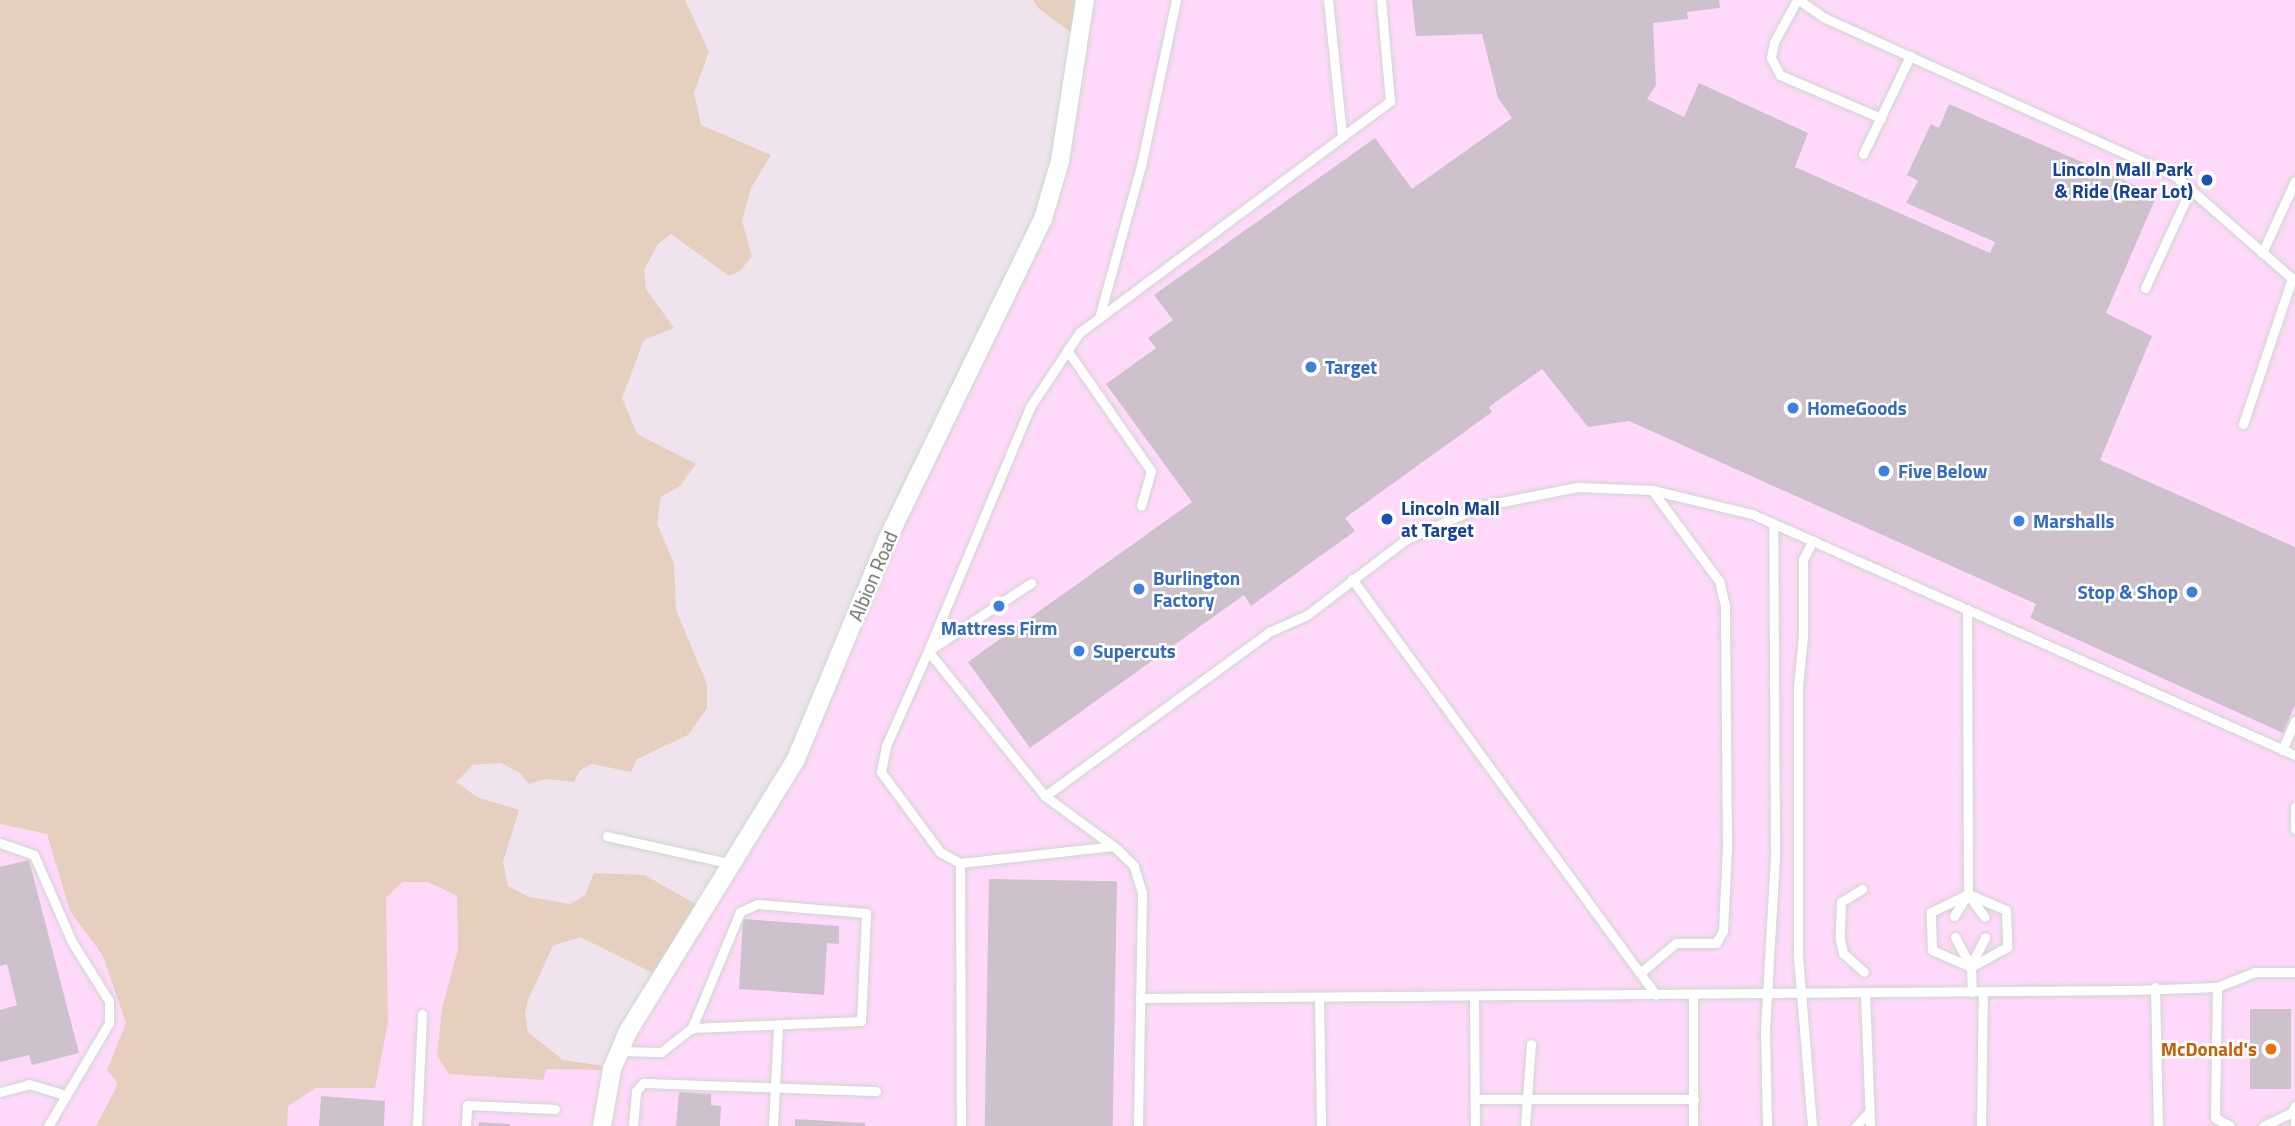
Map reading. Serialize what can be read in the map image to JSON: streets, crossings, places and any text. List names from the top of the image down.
{
  "streets": {
    "street": ["Albion Road"]
  },
  "places": [
    "Lincoln Mall Park & Ride (Rear Lot)",
    "Target",
    "HomeGoods",
    "Five Below",
    "Lincoln Mall at Target",
    "Marshalls",
    "Burlington Factory",
    "Stop & Shop",
    "Mattress Firm",
    "Supercuts",
    "McDonald's"
  ]
}
